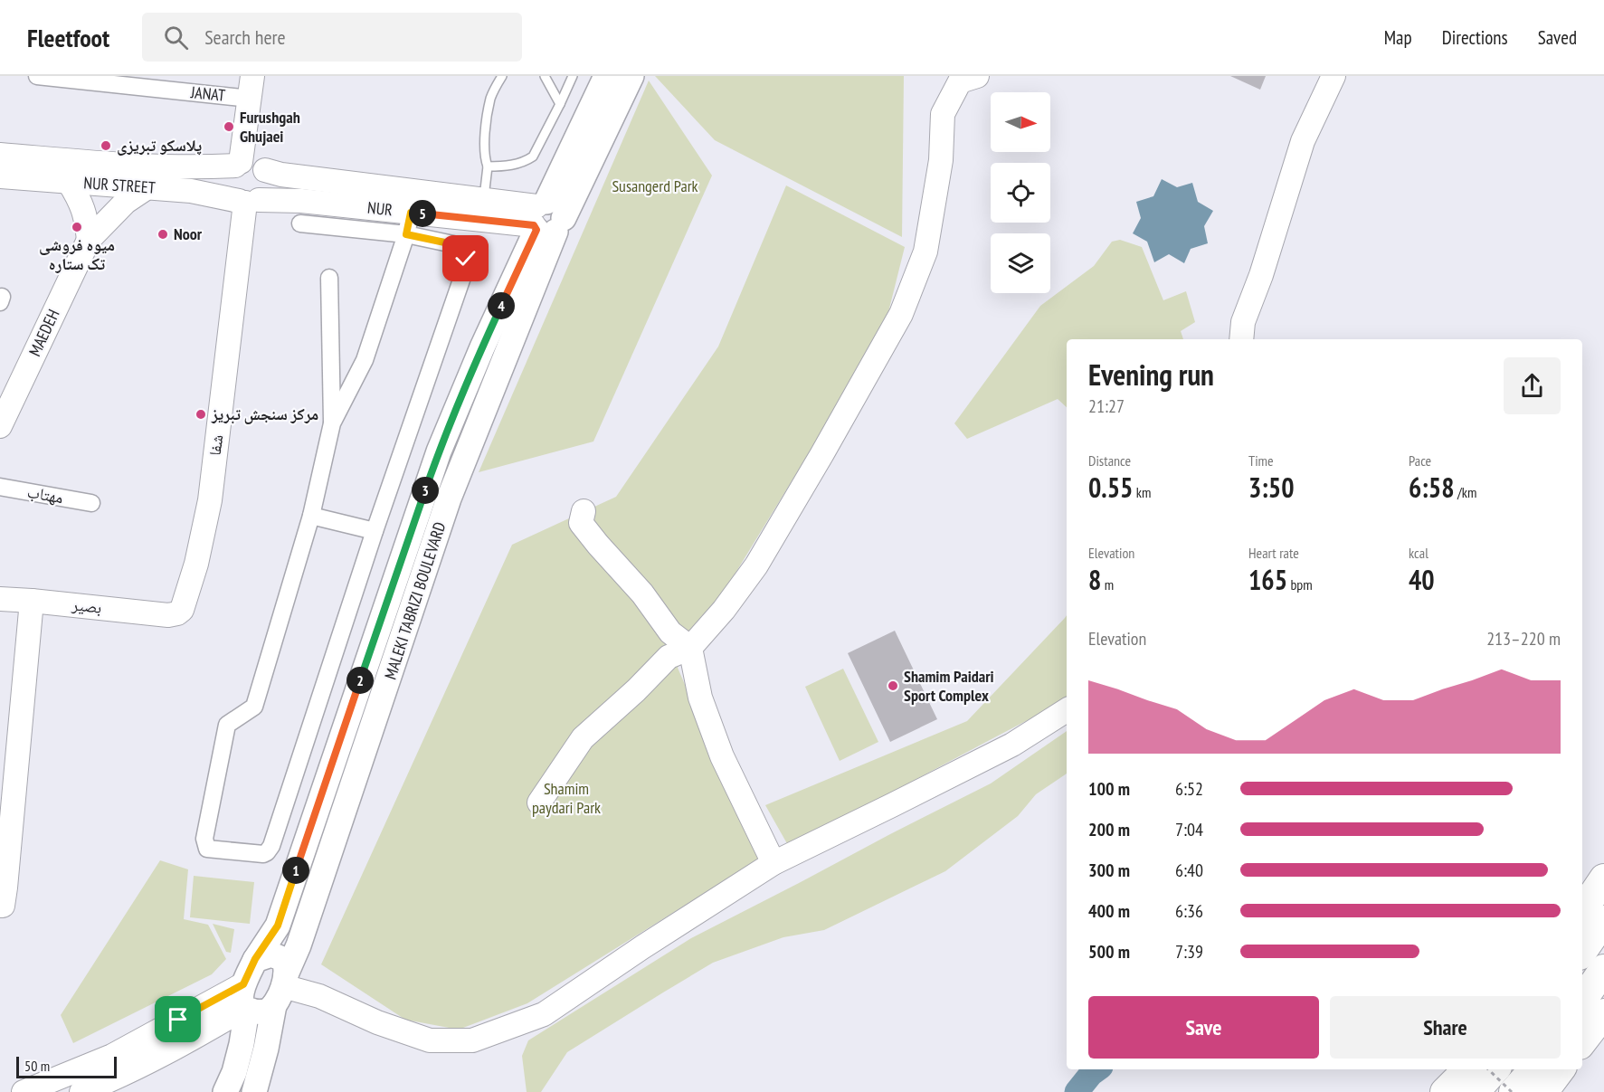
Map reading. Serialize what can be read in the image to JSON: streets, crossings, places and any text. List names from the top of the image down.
{
  "streets": {
    "main road": ["MALEKI TABRIZI BOULEVARD"],
    "street": [
      "JANAT",
      "NUR STREET",
      "NUR",
      "MAEDEH",
      "شفا",
      "مهتاب",
      "بصیر"
    ]
  },
  "crossings": [
    ["NUR STREET", "NUR"],
    ["NUR STREET", "شفا"],
    ["NUR", "شفا"],
    ["NUR", "MALEKI TABRIZI BOULEVARD"],
    ["شفا", "بصیر"]
  ],
  "parks": ["Susangerd Park", "Shamim paydari Park"],
  "places": [
    "Furushgah Ghujaei",
    "پلاسکو تبریزی",
    "میوه فروشی تک ستاره",
    "Noor",
    "مرکز سنجش تبریز",
    "Shamim Paidari Sport Complex"
  ],
  "scale_bar": "50 m",
  "north": "right",
  "page": {
    "header": "Fleetfoot",
    "search": "Search here",
    "nav": ["Map", "Directions", "Saved"],
    "pins": [
      "5",
      "4",
      "3",
      "2",
      "1"
    ],
    "heading": ["Evening run", "21:27"],
    "stats": [
      ["Distance", "0.55 km"],
      ["Time", "3:50"],
      ["Pace", "6:58 /km"],
      ["Elevation", "8 m"],
      ["Heart rate", "165 bpm"],
      ["kcal", "40"]
    ],
    "chart": ["Elevation", "213–220 m"],
    "list": [
      {
        "name": "100 m",
        "note": "6:52"
      },
      {
        "name": "200 m",
        "note": "7:04"
      },
      {
        "name": "300 m",
        "note": "6:40"
      },
      {
        "name": "400 m",
        "note": "6:36"
      },
      {
        "name": "500 m",
        "note": "7:39"
      }
    ],
    "buttons": ["Save", "Share"],
    "scale": "50 m"
  }
}
